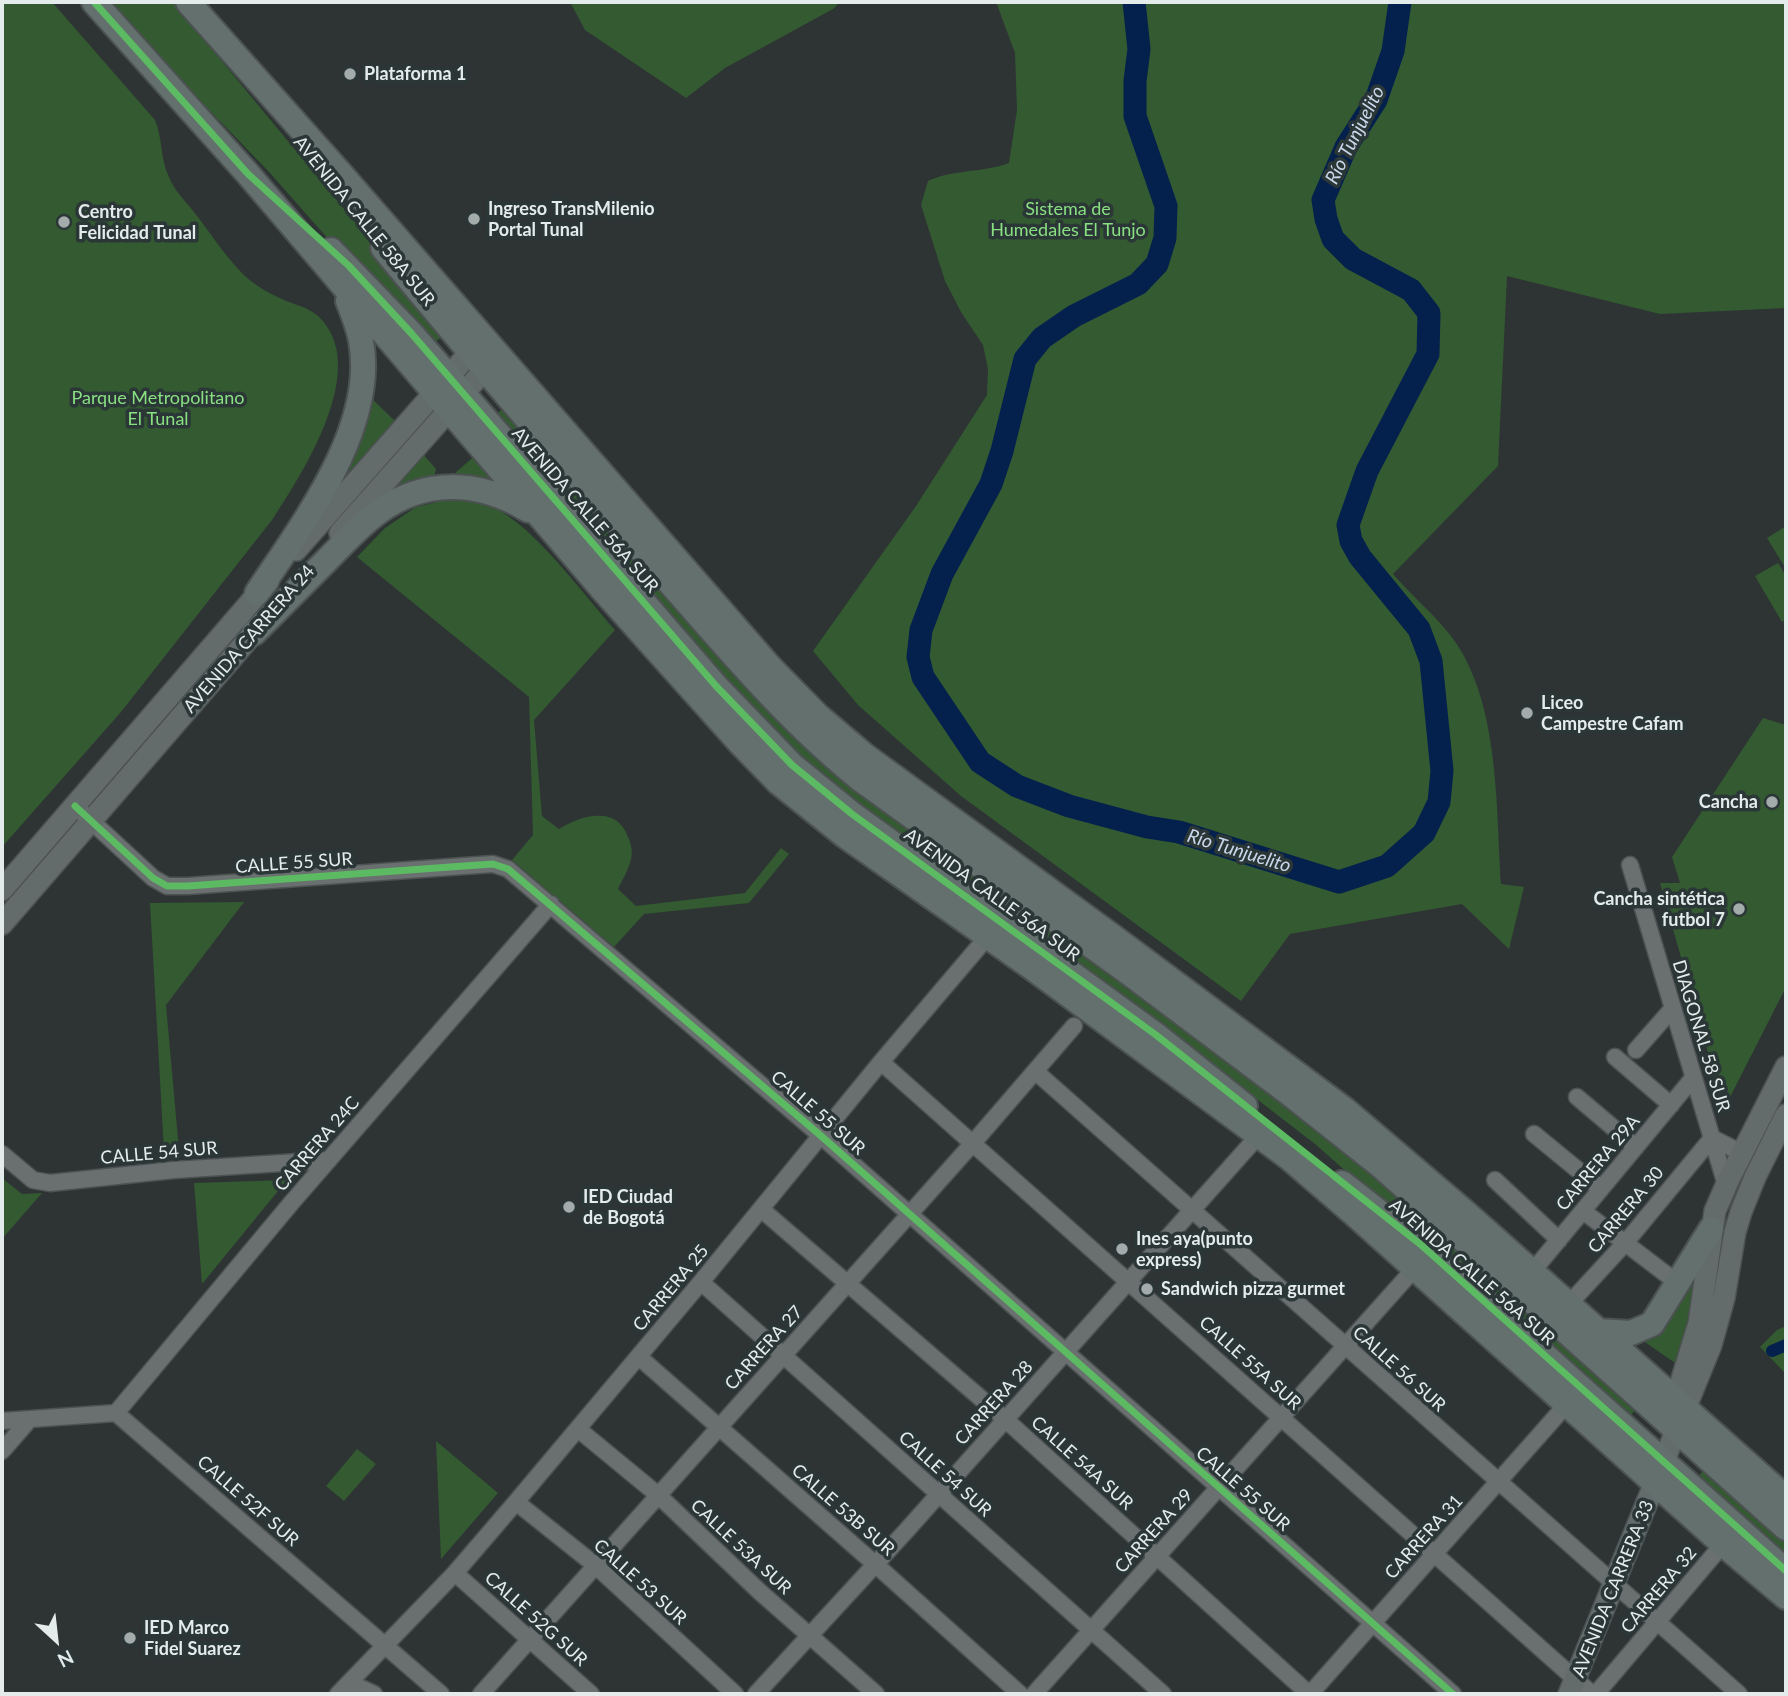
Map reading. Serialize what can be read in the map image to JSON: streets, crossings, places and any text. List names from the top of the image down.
{
  "streets": {
    "highway": ["AVENIDA CALLE 58A SUR", "AVENIDA CALLE 56A SUR"],
    "main road": ["AVENIDA CARRERA 24", "AVENIDA CARRERA 33"],
    "street": [
      "CALLE 55 SUR",
      "DIAGONAL 58 SUR",
      "CARRERA 24C",
      "CALLE 54 SUR",
      "CARRERA 29A",
      "CARRERA 30",
      "CARRERA 25",
      "CARRERA 27",
      "CALLE 55A SUR",
      "CALLE 56 SUR",
      "CARRERA 28",
      "CALLE 54A SUR",
      "CALLE 52F SUR",
      "CALLE 53B SUR",
      "CARRERA 29",
      "CARRERA 31",
      "CALLE 53A SUR",
      "CALLE 53 SUR",
      "CARRERA 32",
      "CALLE 52G SUR"
    ]
  },
  "crossings": [
    ["AVENIDA CALLE 58A SUR", "AVENIDA CALLE 56A SUR"],
    ["AVENIDA CALLE 58A SUR", "AVENIDA CARRERA 24"],
    ["AVENIDA CALLE 56A SUR", "AVENIDA CARRERA 24"],
    ["AVENIDA CALLE 56A SUR", "CARRERA 29A"],
    ["AVENIDA CALLE 56A SUR", "CARRERA 30"],
    ["AVENIDA CALLE 56A SUR", "CARRERA 25"],
    ["AVENIDA CALLE 56A SUR", "CARRERA 28"],
    ["AVENIDA CALLE 56A SUR", "CARRERA 29"],
    ["AVENIDA CALLE 56A SUR", "CARRERA 31"],
    ["AVENIDA CALLE 56A SUR", "AVENIDA CARRERA 33"],
    ["AVENIDA CALLE 56A SUR", "CARRERA 32"],
    ["AVENIDA CARRERA 24", "CALLE 55 SUR"],
    ["CALLE 55 SUR", "CARRERA 24C"],
    ["CALLE 55 SUR", "CARRERA 25"],
    ["CALLE 55 SUR", "CARRERA 27"],
    ["CALLE 55 SUR", "CARRERA 28"],
    ["CALLE 55 SUR", "CARRERA 29"],
    ["CALLE 55 SUR", "CARRERA 31"],
    ["DIAGONAL 58 SUR", "CARRERA 29A"],
    ["DIAGONAL 58 SUR", "CARRERA 30"],
    ["DIAGONAL 58 SUR", "AVENIDA CARRERA 33"],
    ["CARRERA 24C", "CALLE 54 SUR"],
    ["CARRERA 24C", "CALLE 52F SUR"],
    ["CALLE 54 SUR", "CARRERA 25"],
    ["CALLE 54 SUR", "CARRERA 27"],
    ["CALLE 54 SUR", "CARRERA 28"],
    ["CALLE 54 SUR", "CARRERA 29"],
    ["CARRERA 25", "CALLE 55A SUR"],
    ["CARRERA 25", "CALLE 54A SUR"],
    ["CARRERA 25", "CALLE 52F SUR"],
    ["CARRERA 25", "CALLE 53B SUR"],
    ["CARRERA 25", "CALLE 53A SUR"],
    ["CARRERA 25", "CALLE 53 SUR"],
    ["CARRERA 25", "CALLE 52G SUR"],
    ["CARRERA 27", "CALLE 55A SUR"],
    ["CARRERA 27", "CALLE 56 SUR"],
    ["CARRERA 27", "CALLE 54A SUR"],
    ["CARRERA 27", "CALLE 53B SUR"],
    ["CARRERA 27", "CALLE 53A SUR"],
    ["CARRERA 27", "CALLE 53 SUR"],
    ["CARRERA 27", "CALLE 52G SUR"],
    ["CALLE 55A SUR", "CARRERA 28"],
    ["CALLE 55A SUR", "CARRERA 29"],
    ["CALLE 55A SUR", "CARRERA 31"],
    ["CALLE 55A SUR", "AVENIDA CARRERA 33"],
    ["CALLE 55A SUR", "CARRERA 32"],
    ["CALLE 56 SUR", "CARRERA 28"],
    ["CALLE 56 SUR", "CARRERA 29"],
    ["CALLE 56 SUR", "CARRERA 31"],
    ["CALLE 56 SUR", "AVENIDA CARRERA 33"],
    ["CALLE 56 SUR", "CARRERA 32"],
    ["CARRERA 28", "CALLE 54A SUR"],
    ["CARRERA 28", "CALLE 53B SUR"],
    ["CARRERA 28", "CALLE 53A SUR"],
    ["CALLE 54A SUR", "CARRERA 29"],
    ["CALLE 54A SUR", "CARRERA 31"]
  ],
  "water": ["Río Tunjuelito"],
  "parks": ["Sistema de Humedales El Tunjo", "Parque Metropolitano El Tunal"],
  "places": [
    "Plataforma 1",
    "Ingreso TransMilenio Portal Tunal",
    "Centro Felicidad Tunal",
    "Liceo Campestre Cafam",
    "Cancha",
    "Cancha sintética futbol 7",
    "IED Ciudad de Bogotá",
    "Ines aya(punto express)",
    "Sandwich pizza gurmet",
    "IED Marco Fidel Suarez"
  ],
  "north": "bottom right"
}
